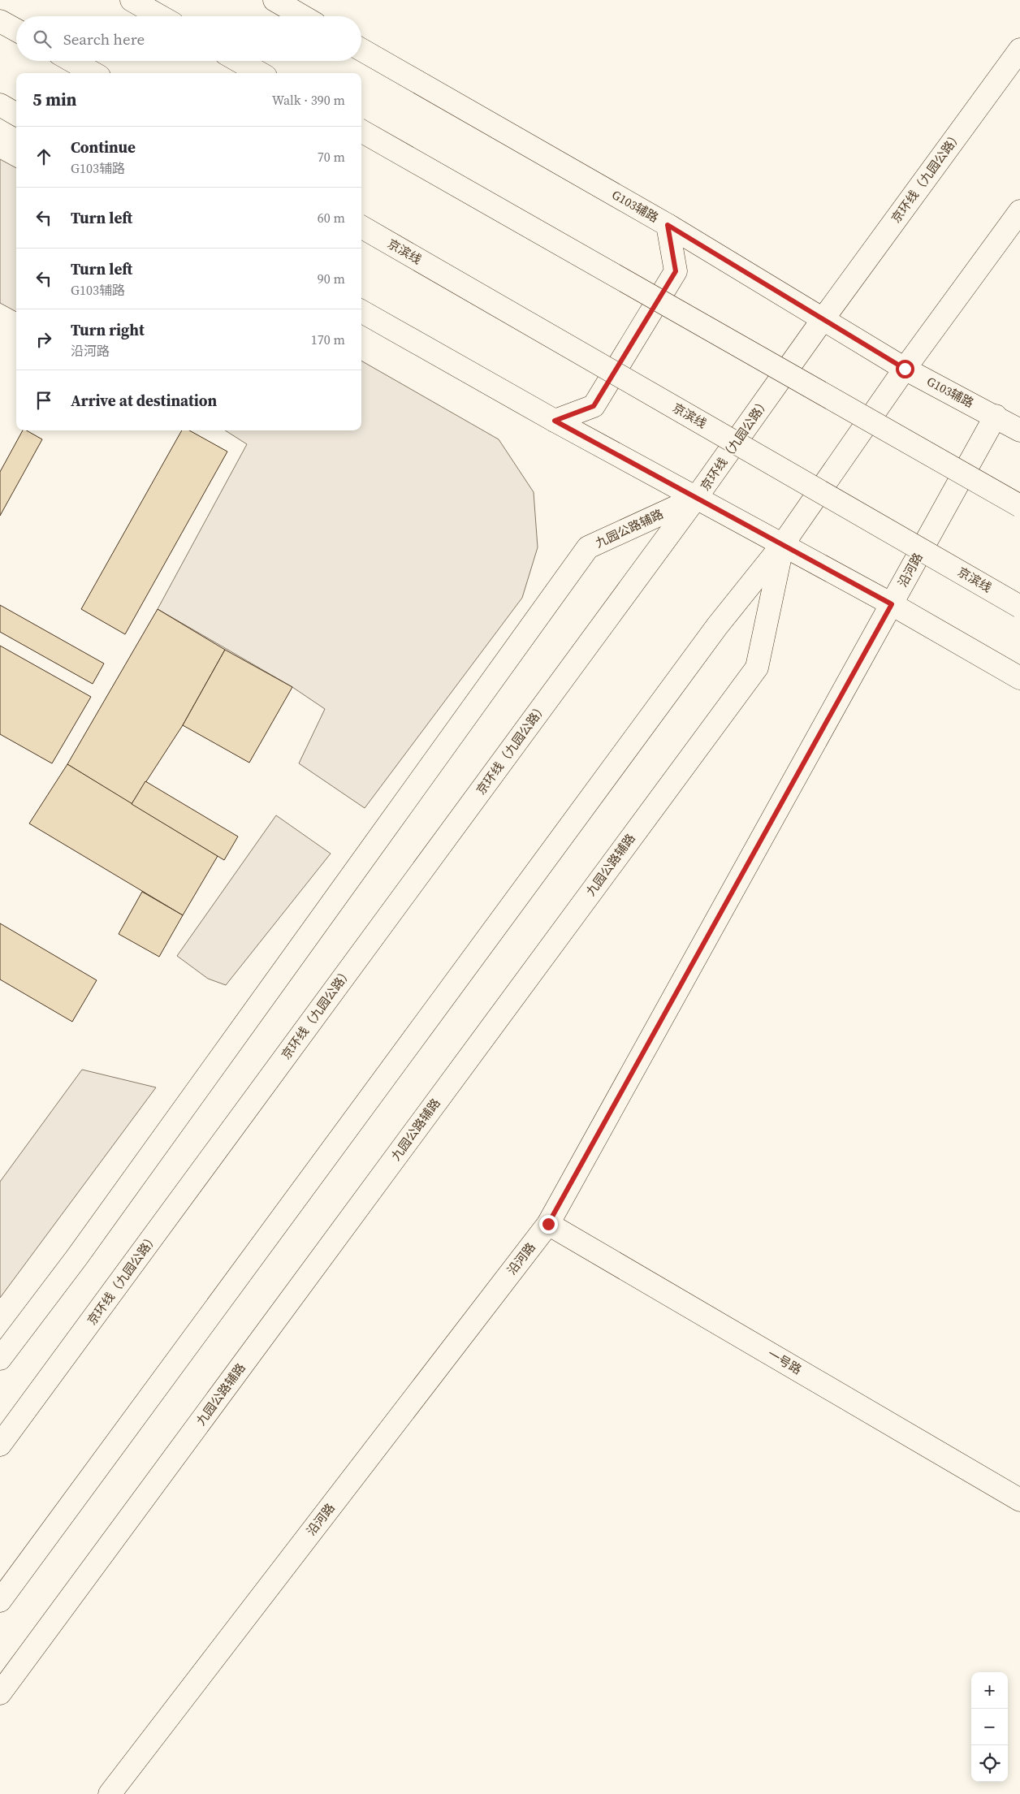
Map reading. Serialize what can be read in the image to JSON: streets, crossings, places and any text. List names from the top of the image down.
{
  "streets": {
    "main road": [
      "京环线（九园公路）",
      "G103辅路",
      "京滨线",
      "九园公路辅路",
      "沿河路",
      "一号路"
    ]
  },
  "crossings": [
    ["京环线（九园公路）", "G103辅路"],
    ["京环线（九园公路）", "九园公路辅路"],
    ["G103辅路", "沿河路"],
    ["沿河路", "一号路"]
  ],
  "page": {
    "search": "Search here",
    "heading": ["5 min", "Walk · 390 m"],
    "list": [
      ["Continue", "G103辅路", "70 m"],
      ["Turn left", "60 m"],
      ["Turn left", "G103辅路", "90 m"],
      ["Turn right", "沿河路", "170 m"],
      "Arrive at destination"
    ],
    "map_buttons": ["+", "−"]
  }
}
